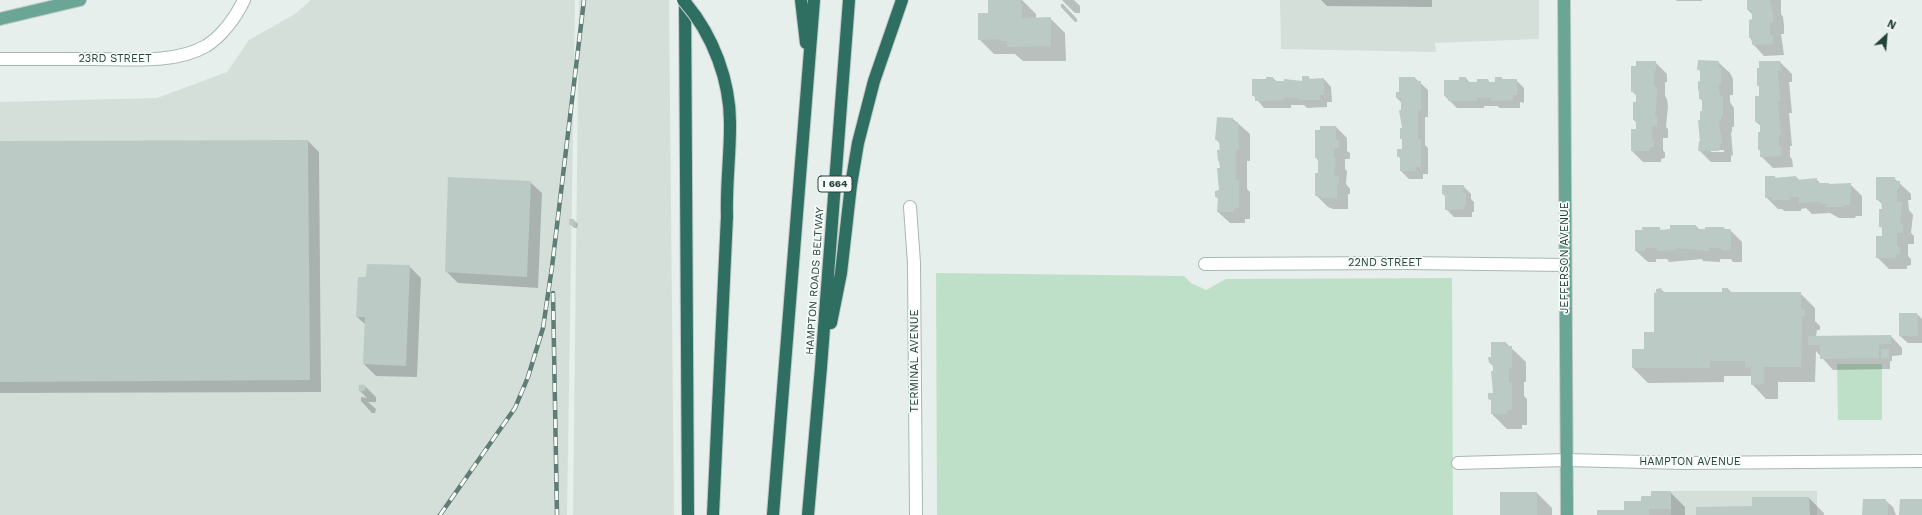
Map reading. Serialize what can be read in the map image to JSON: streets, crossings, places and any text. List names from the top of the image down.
{
  "streets": {
    "highway": ["I 664", "HAMPTON ROADS BELTWAY"],
    "main road": ["JEFFERSON AVENUE"],
    "street": [
      "23RD STREET",
      "22ND STREET",
      "TERMINAL AVENUE",
      "HAMPTON AVENUE"
    ]
  },
  "crossings": [
    ["JEFFERSON AVENUE", "22ND STREET"],
    ["JEFFERSON AVENUE", "HAMPTON AVENUE"]
  ],
  "north": "top right"
}
